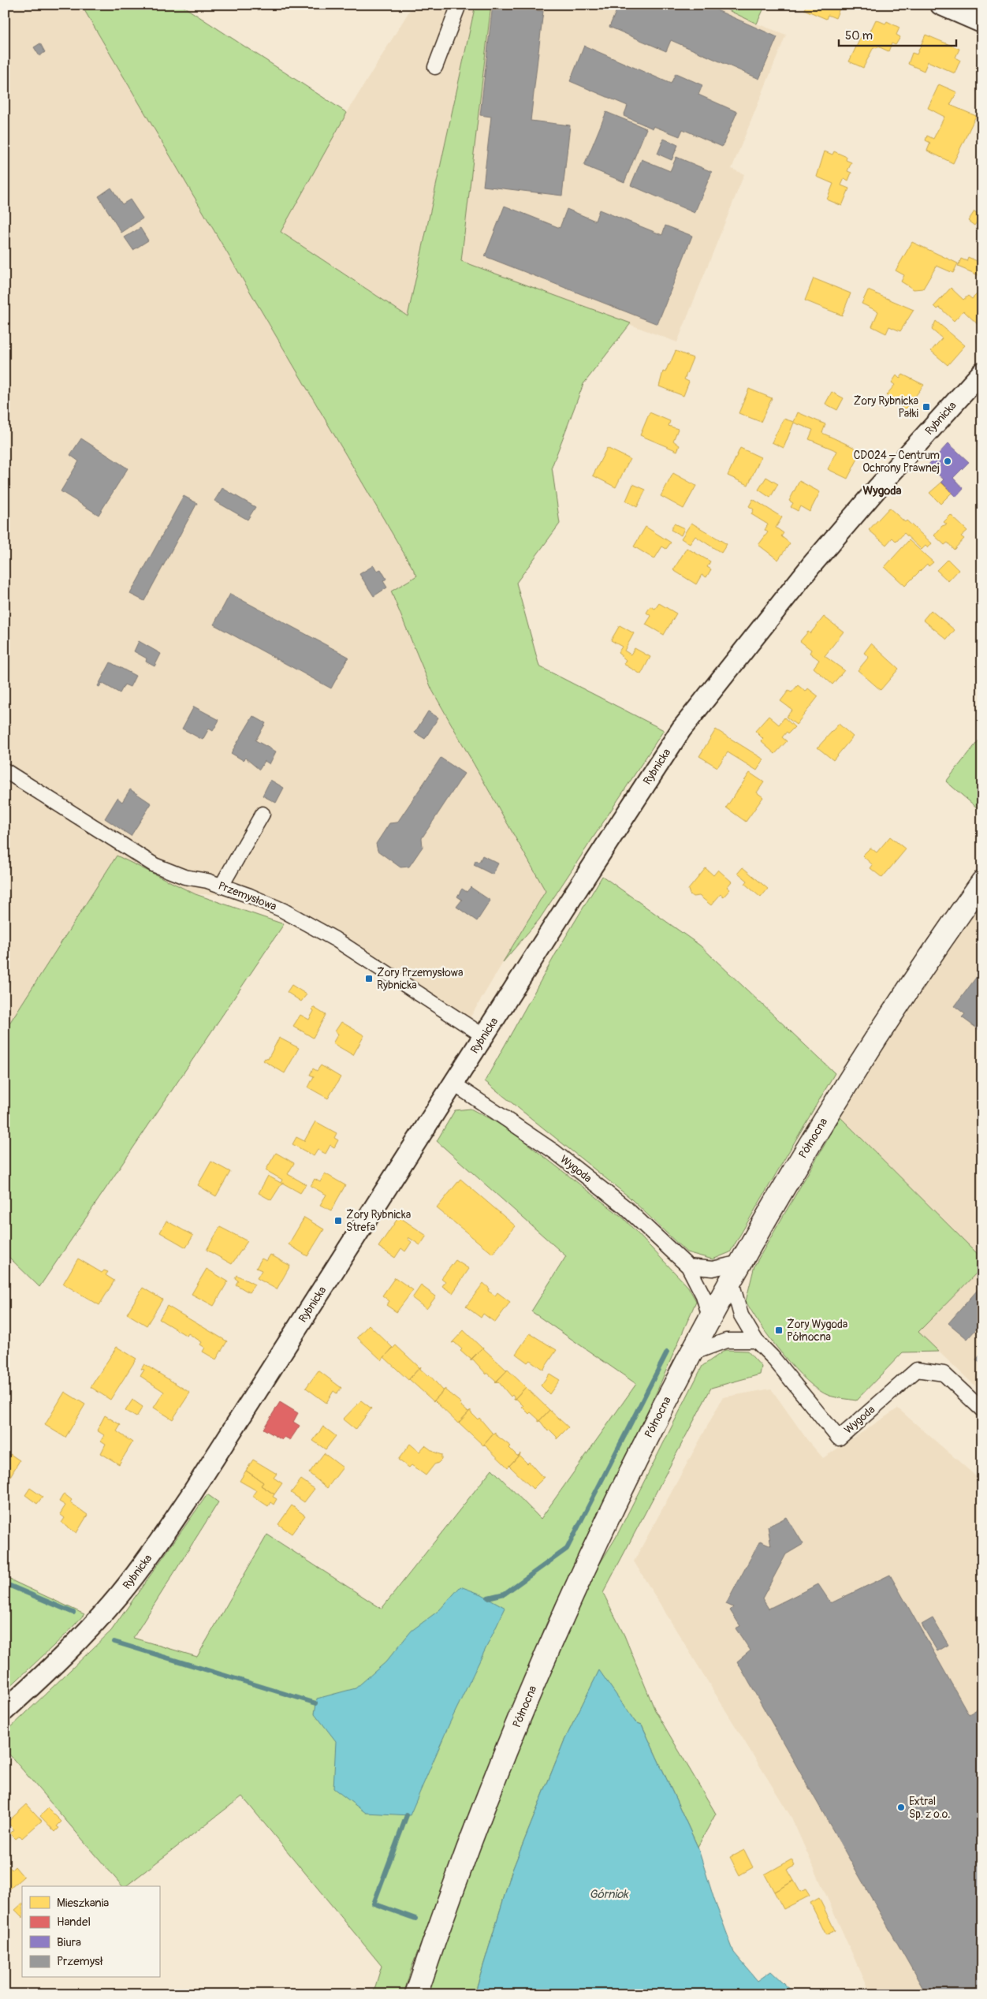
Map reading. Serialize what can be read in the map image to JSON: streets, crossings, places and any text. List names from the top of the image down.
{
  "streets": {
    "main road": ["Północna"],
    "street": ["Rybnicka", "Przemysłowa", "Wygoda"]
  },
  "crossings": [
    ["Rybnicka", "Przemysłowa"],
    ["Rybnicka", "Wygoda"],
    ["Północna", "Wygoda"]
  ],
  "districts": ["Wygoda"],
  "water": ["Górniok"],
  "places": {
    "transit": [
      "Żory Rybnicka Pałki",
      "Żory Przemysłowa Rybnicka",
      "Żory Rybnicka Strefa",
      "Żory Wygoda Północna"
    ],
    "other": ["CDO24 – Centrum Ochrony Prawnej", "Extral Sp. z o.o."]
  },
  "legend": [
    "Mieszkania",
    "Handel",
    "Biura",
    "Przemysł"
  ],
  "scale_bar": "50 m"
}
